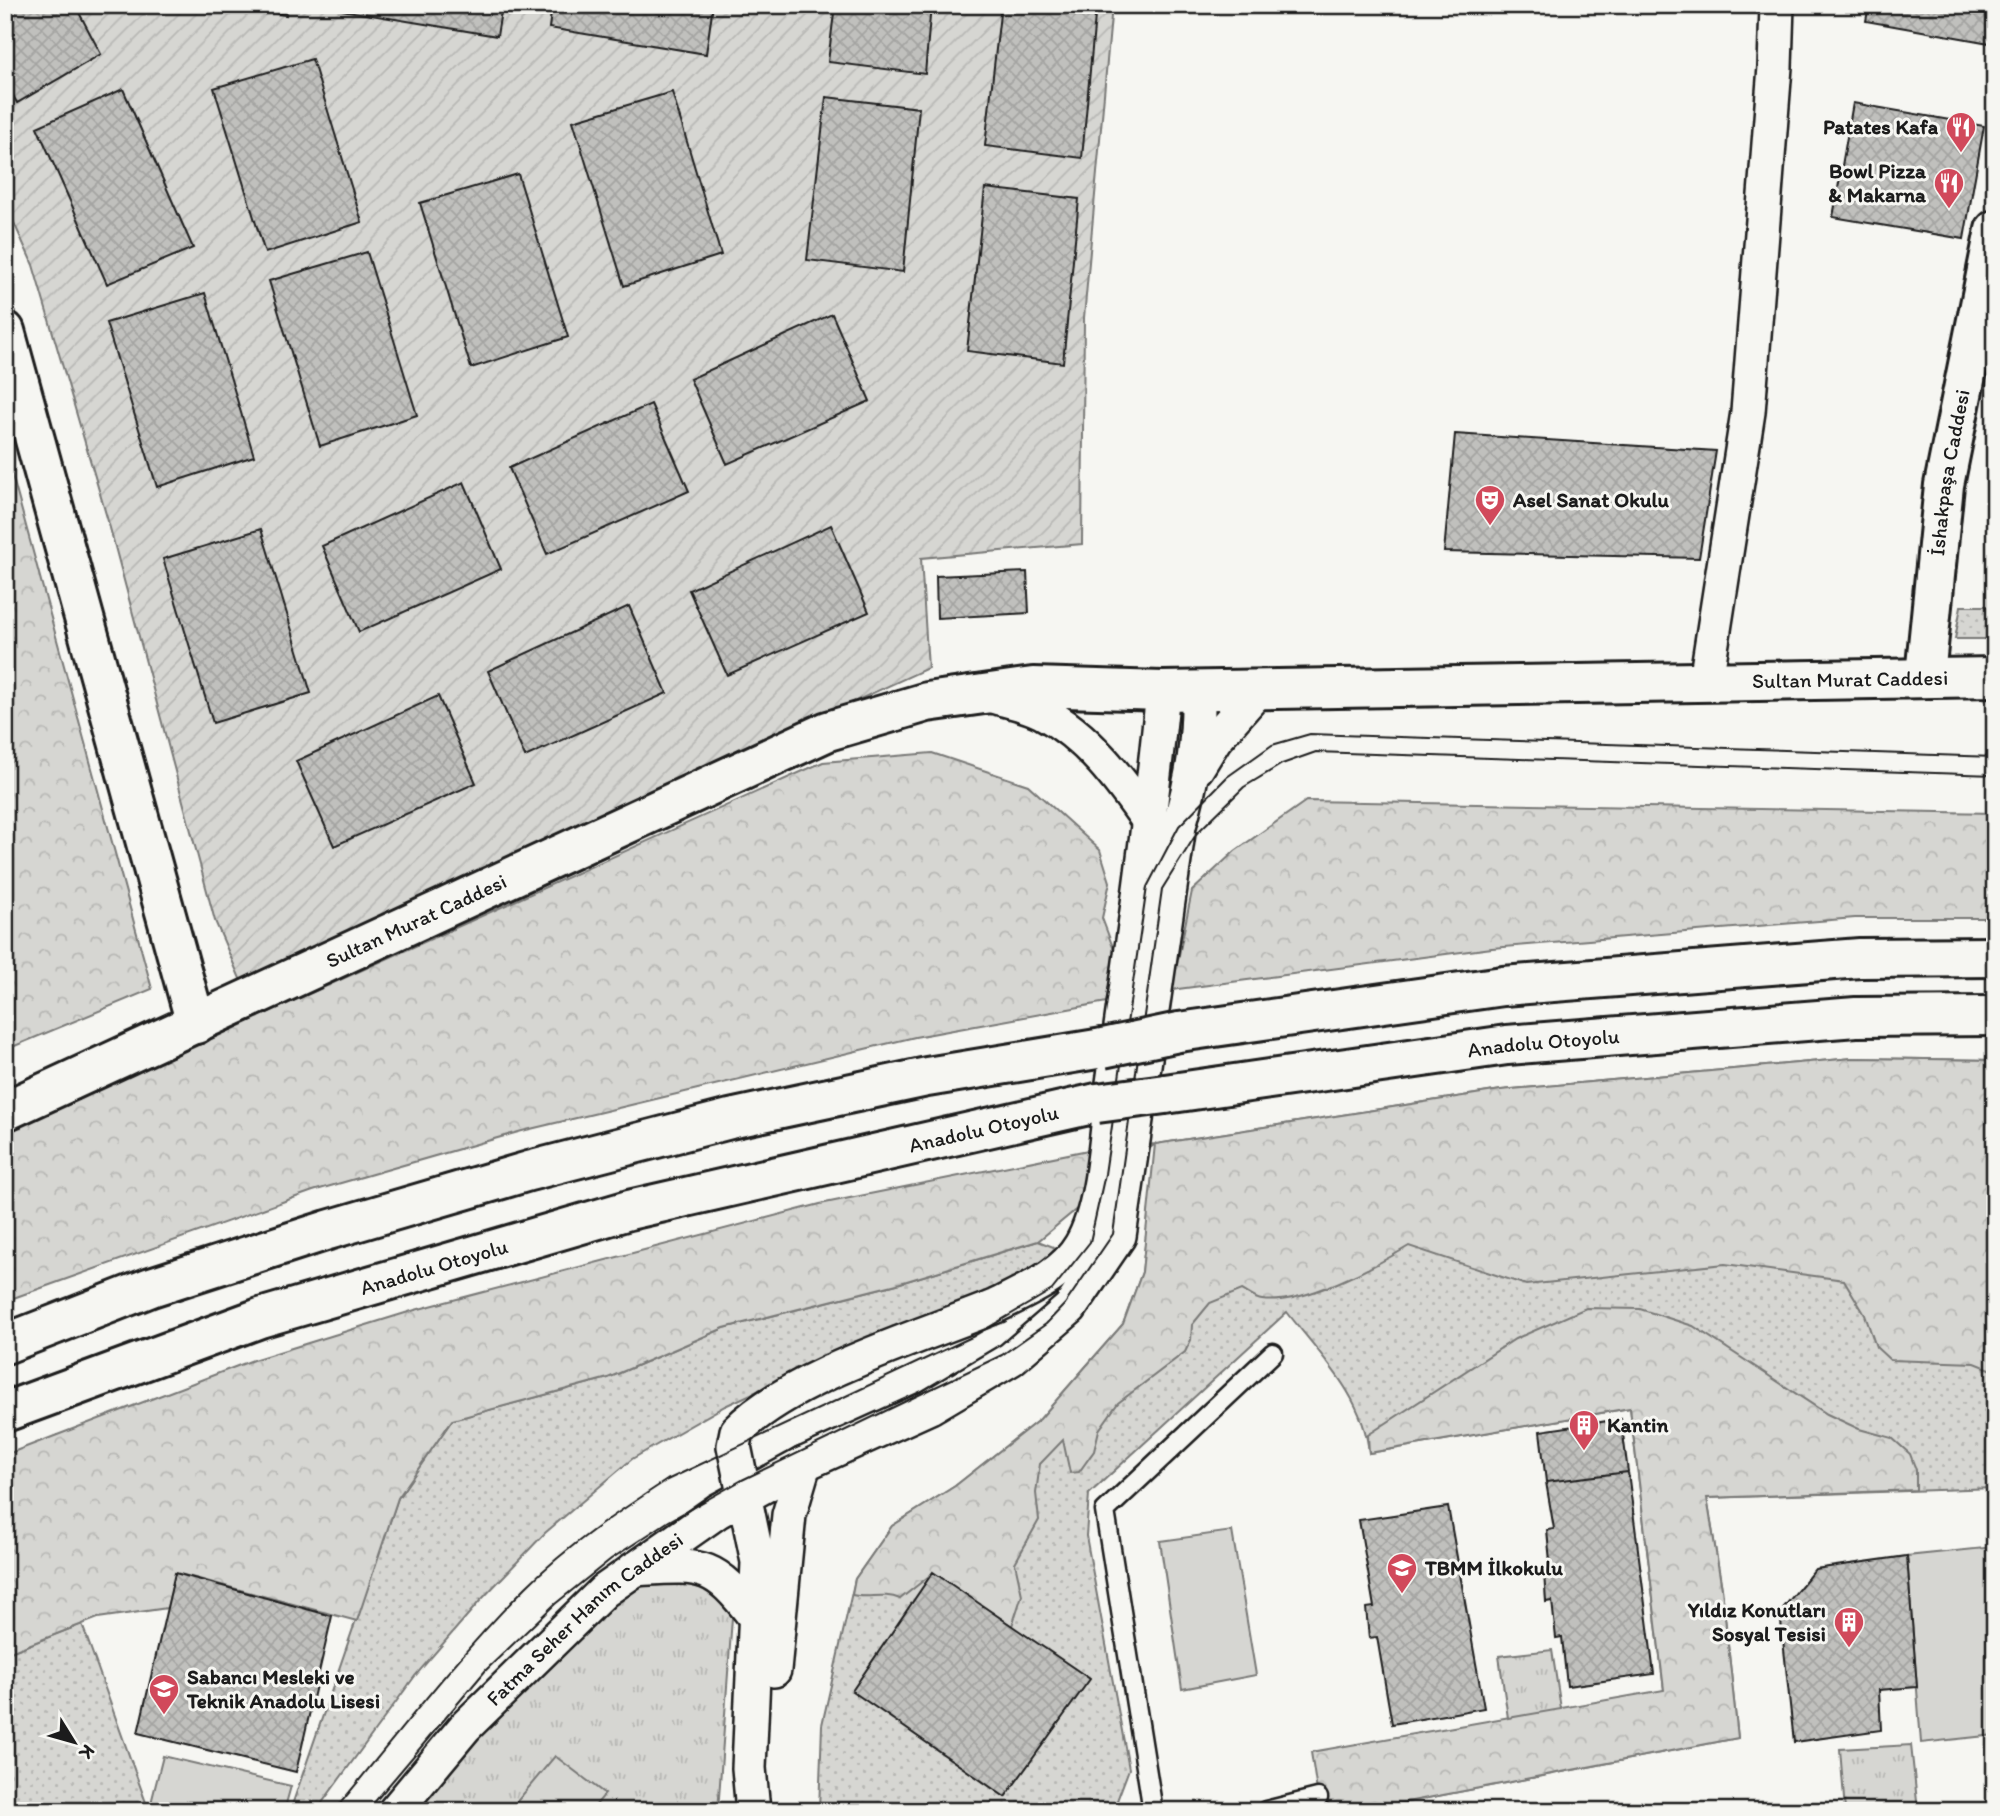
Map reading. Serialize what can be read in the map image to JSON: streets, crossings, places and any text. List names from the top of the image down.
{
  "streets": {
    "main road": ["İshakpaşa Caddesi", "Sultan Murat Caddesi", "Anadolu Otoyolu"],
    "street": ["Fatma Seher Hanım Caddesi"]
  },
  "crossings": [
    ["İshakpaşa Caddesi", "Sultan Murat Caddesi"]
  ],
  "places": {
    "restaurant": ["Patates Kafa", "Bowl Pizza & Makarna"],
    "theatre": ["Asel Sanat Okulu"],
    "building": ["Kantin", "Yıldız Konutları Sosyal Tesisi"],
    "school or university": ["TBMM İlkokulu", "Sabancı Mesleki ve Teknik Anadolu Lisesi"]
  },
  "north": "bottom right"
}
